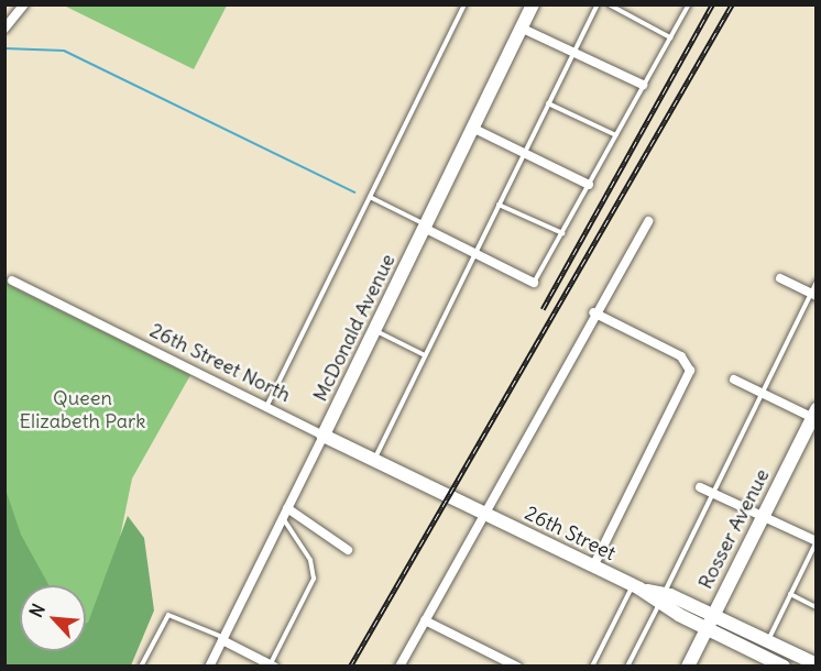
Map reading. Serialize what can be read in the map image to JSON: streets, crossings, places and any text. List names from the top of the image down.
{
  "streets": {
    "street": [
      "McDonald Avenue",
      "26th Street North",
      "Rosser Avenue",
      "26th Street"
    ]
  },
  "crossings": [
    ["McDonald Avenue", "26th Street North"],
    ["26th Street North", "26th Street"],
    ["Rosser Avenue", "26th Street"]
  ],
  "parks": ["Queen Elizabeth Park"],
  "north": "top left"
}
